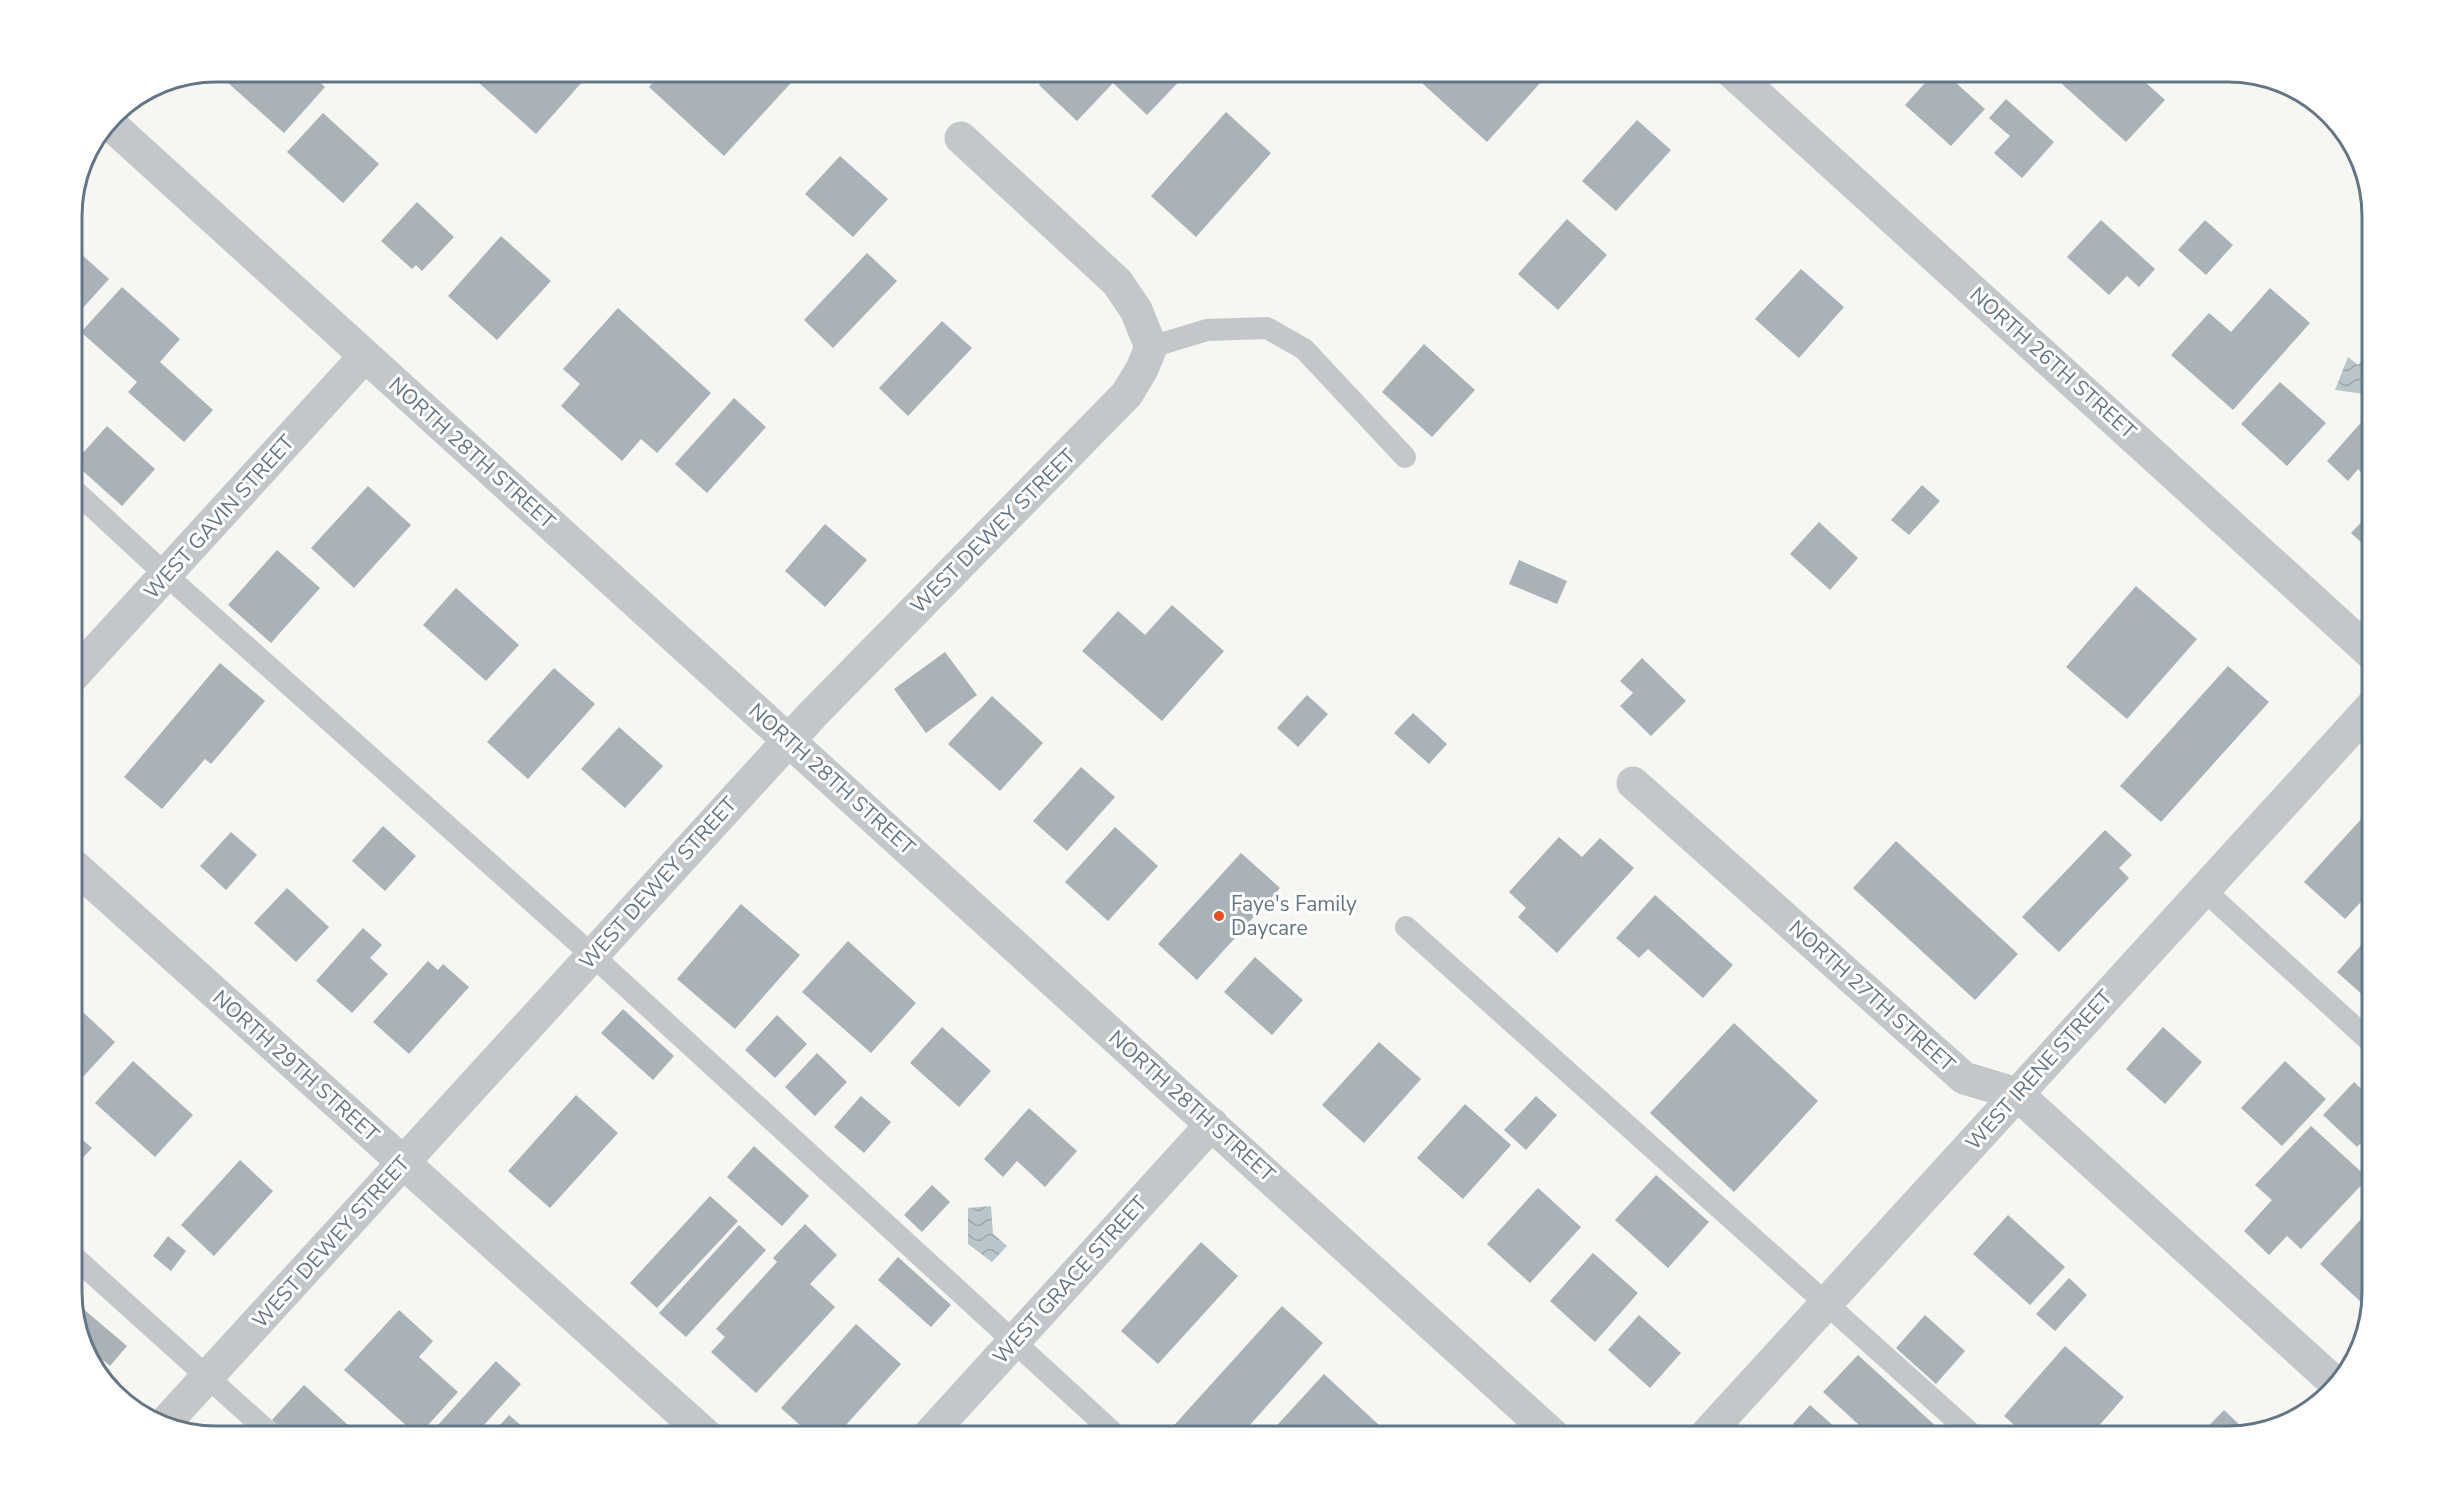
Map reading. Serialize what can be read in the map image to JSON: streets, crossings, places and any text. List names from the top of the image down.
{
  "streets": {
    "street": [
      "NORTH 26TH STREET",
      "NORTH 28TH STREET",
      "WEST GAVIN STREET",
      "WEST DEWEY STREET",
      "NORTH 27TH STREET",
      "NORTH 29TH STREET",
      "WEST IRENE STREET",
      "WEST GRACE STREET"
    ]
  },
  "crossings": [
    ["NORTH 28TH STREET", "WEST GAVIN STREET"],
    ["NORTH 28TH STREET", "WEST DEWEY STREET"],
    ["NORTH 28TH STREET", "WEST GRACE STREET"],
    ["WEST DEWEY STREET", "NORTH 29TH STREET"],
    ["NORTH 27TH STREET", "WEST IRENE STREET"]
  ],
  "places": ["Faye's Family Daycare"]
}
